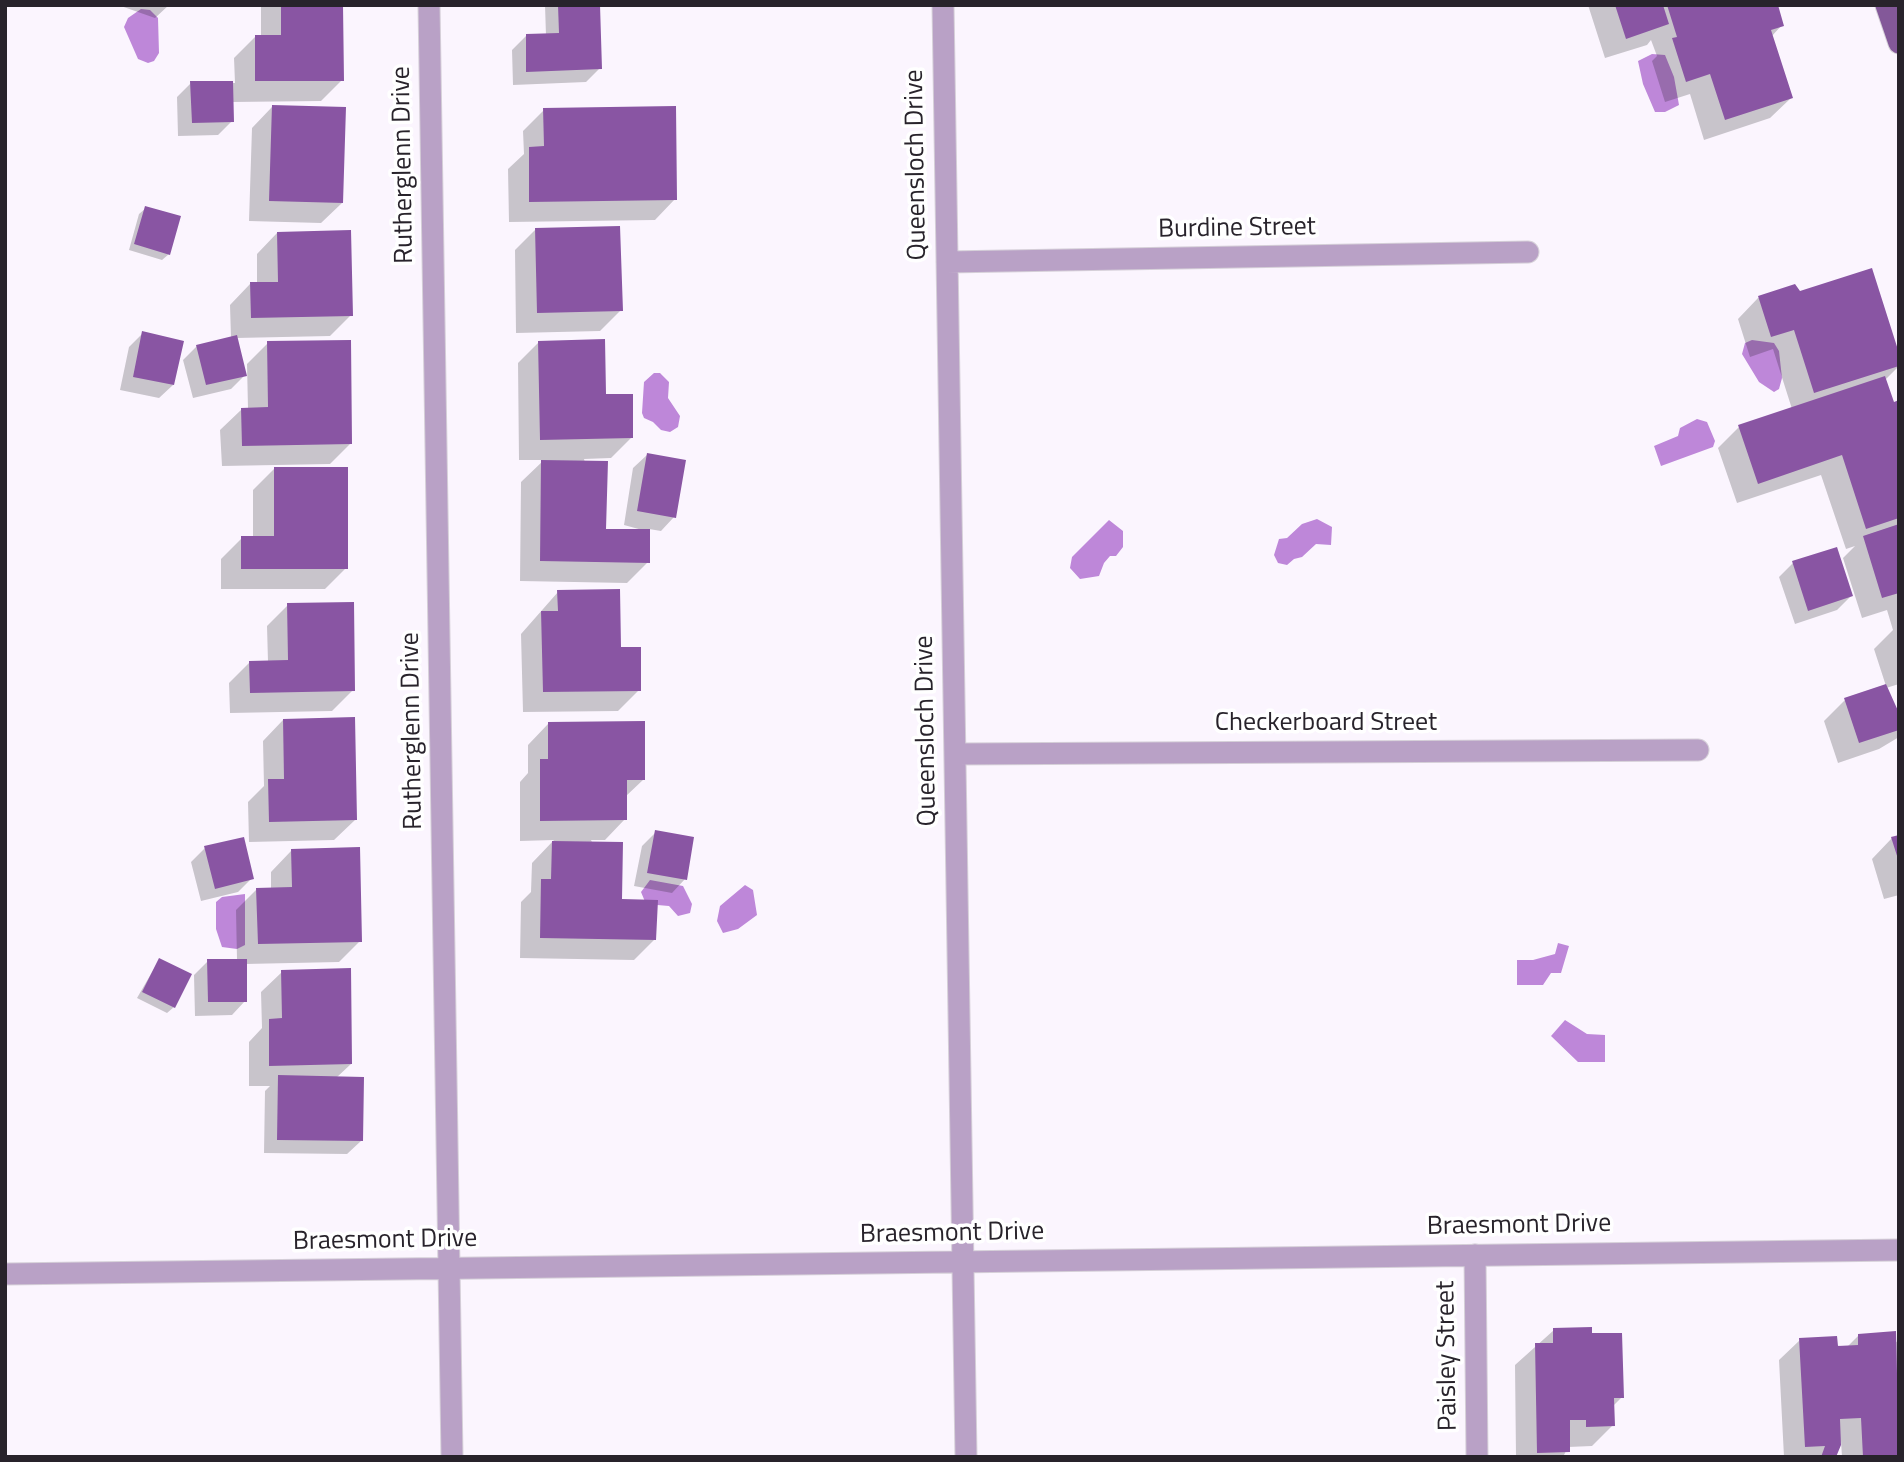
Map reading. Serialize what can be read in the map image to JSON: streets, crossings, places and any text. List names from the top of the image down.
{
  "streets": {
    "street": [
      "Rutherglenn Drive",
      "Queensloch Drive",
      "Burdine Street",
      "Checkerboard Street",
      "Braesmont Drive",
      "Paisley Street"
    ]
  },
  "crossings": [
    ["Rutherglenn Drive", "Braesmont Drive"],
    ["Queensloch Drive", "Burdine Street"],
    ["Queensloch Drive", "Checkerboard Street"],
    ["Queensloch Drive", "Braesmont Drive"],
    ["Braesmont Drive", "Paisley Street"]
  ]
}
